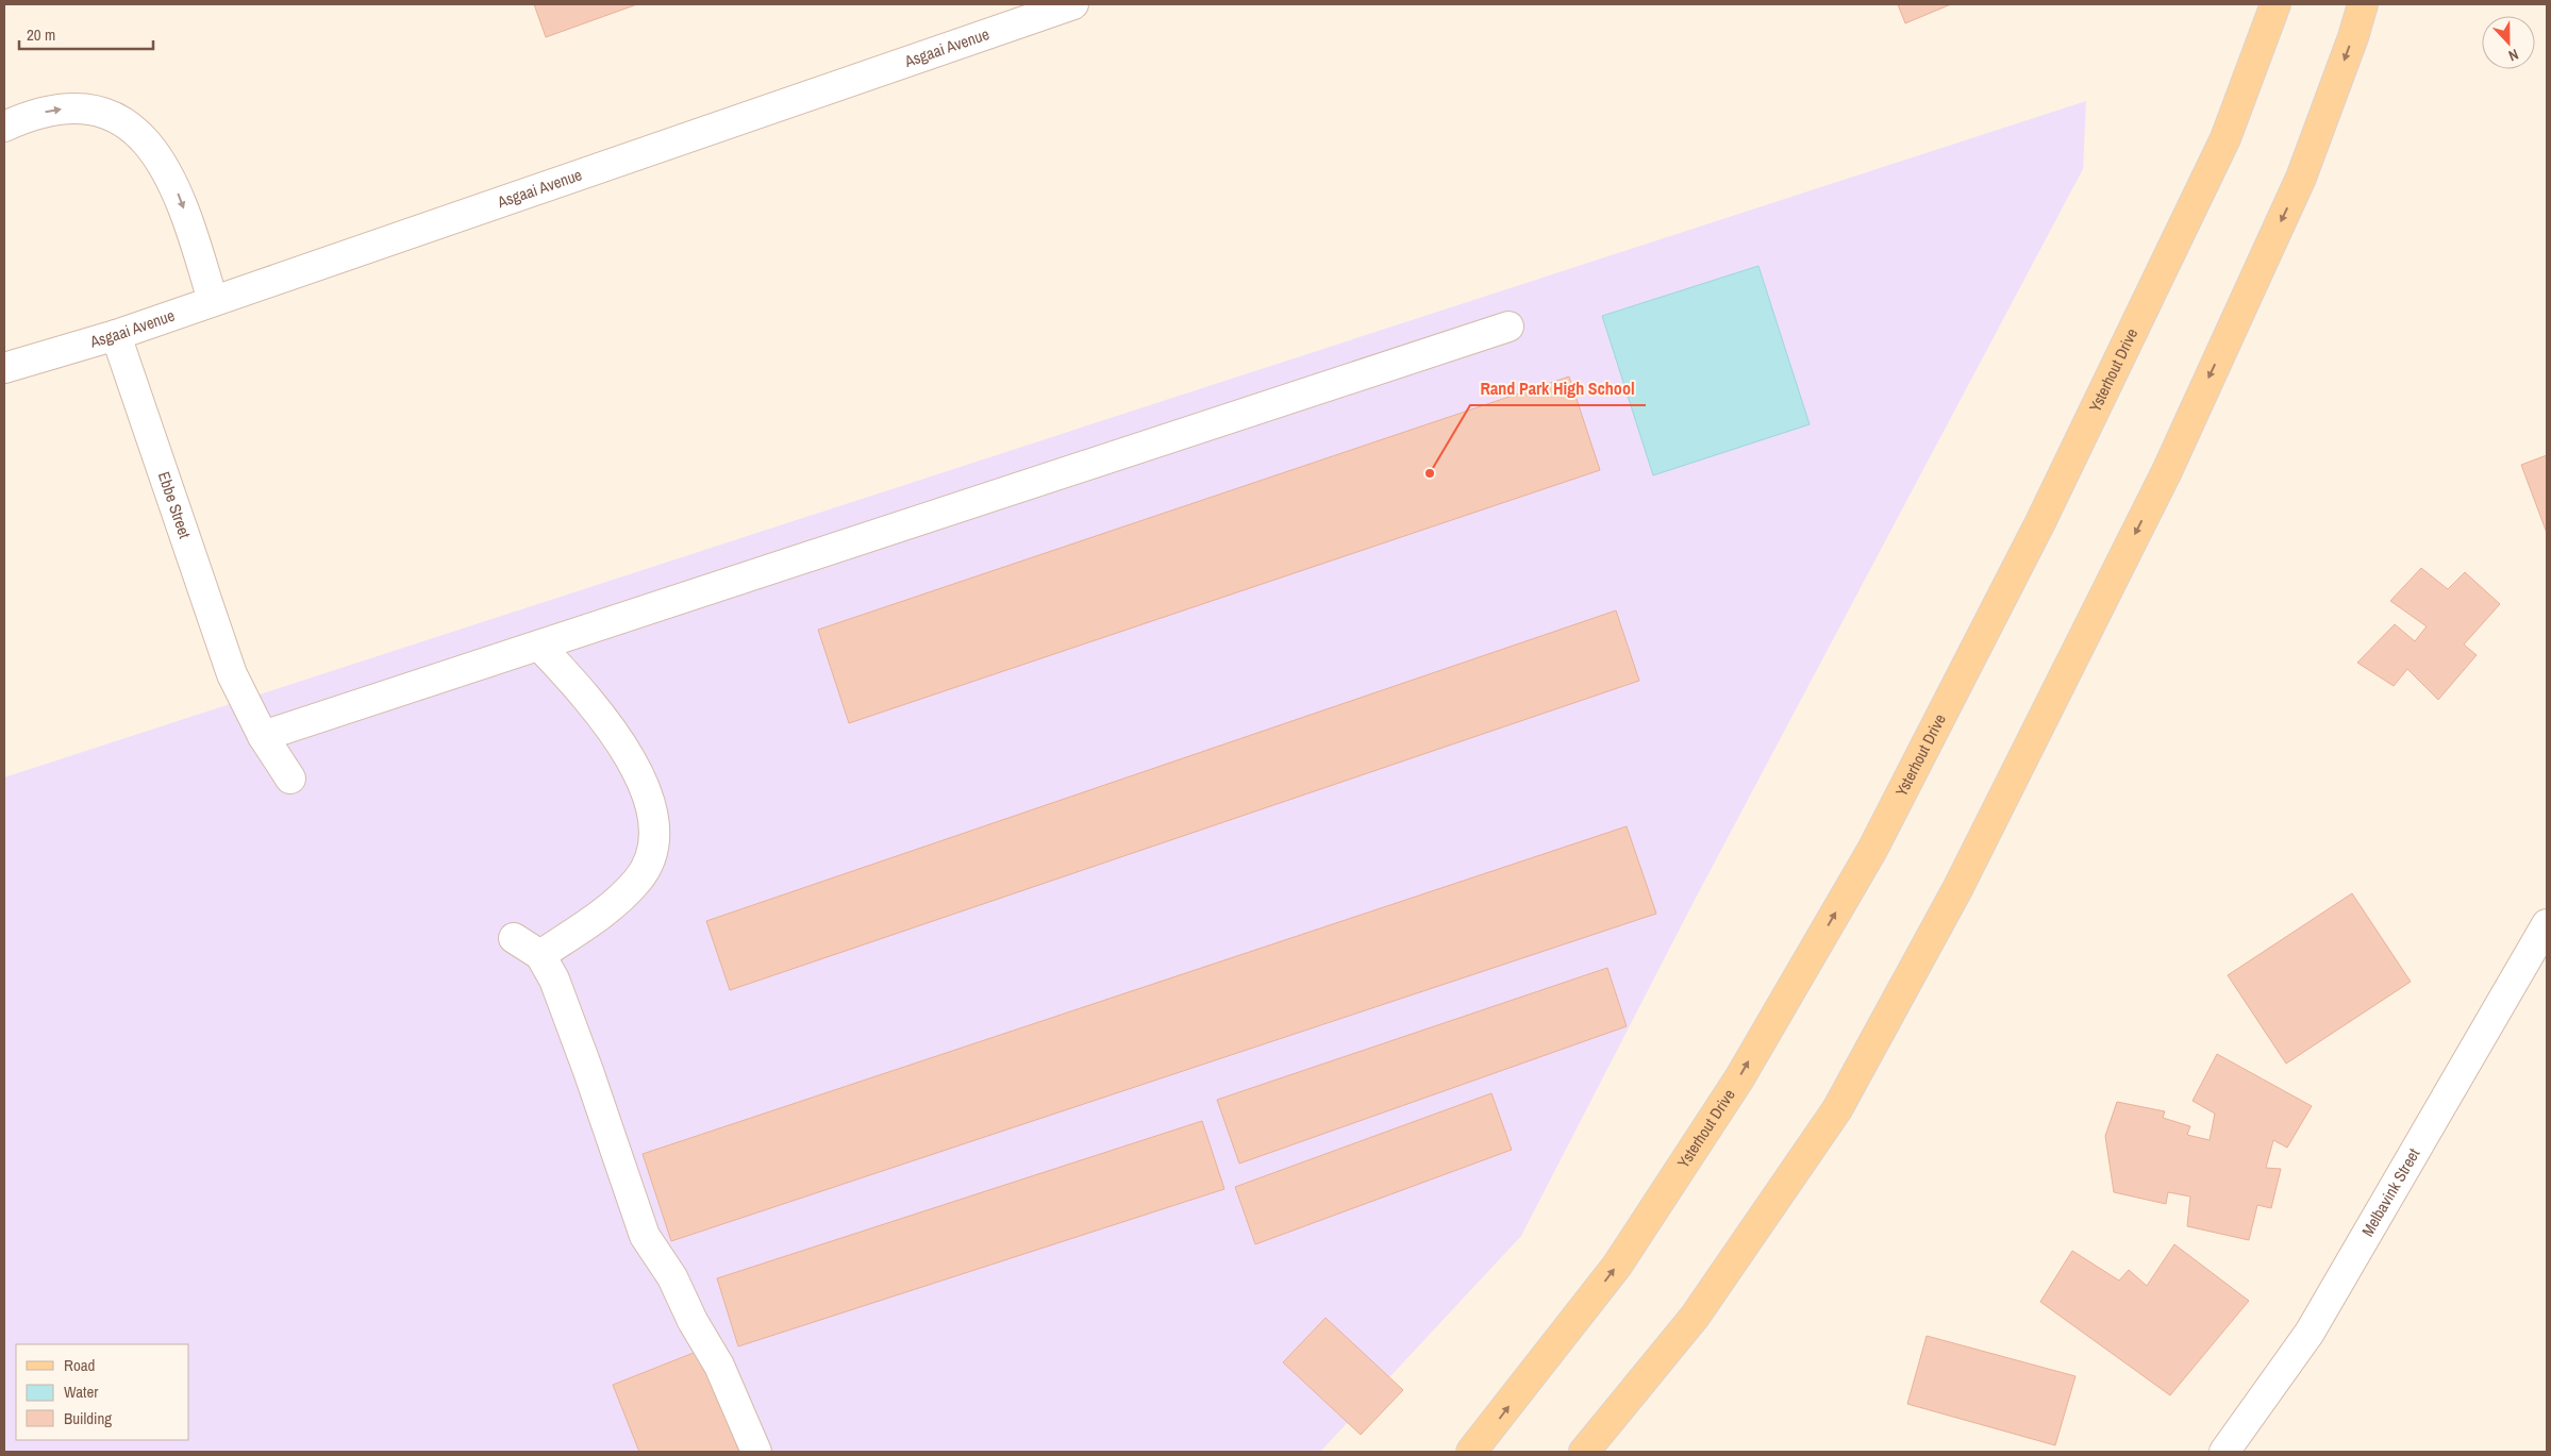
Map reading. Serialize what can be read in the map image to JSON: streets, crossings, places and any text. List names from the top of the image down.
{
  "streets": {
    "main road": ["Ysterhout Drive"],
    "street": ["Asgaai Avenue", "Ebbe Street", "Melbavink Street"]
  },
  "crossings": [
    ["Asgaai Avenue", "Ebbe Street"]
  ],
  "places": ["Rand Park High School"],
  "legend": ["Road", "Water", "Building"],
  "scale_bar": "20 m",
  "north": "bottom"
}
